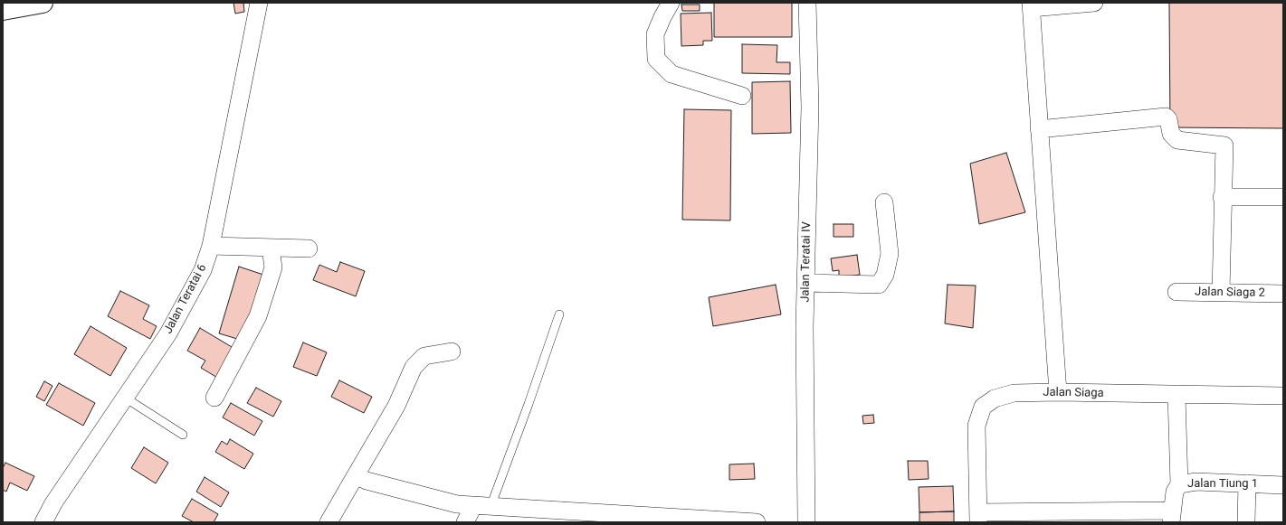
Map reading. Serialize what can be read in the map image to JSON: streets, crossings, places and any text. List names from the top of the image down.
{
  "streets": {
    "street": [
      "Jalan Teratai IV",
      "Jalan Siaga 2",
      "Jalan Teratai 6",
      "Jalan Siaga",
      "Jalan Tiung 1"
    ]
  }
}
